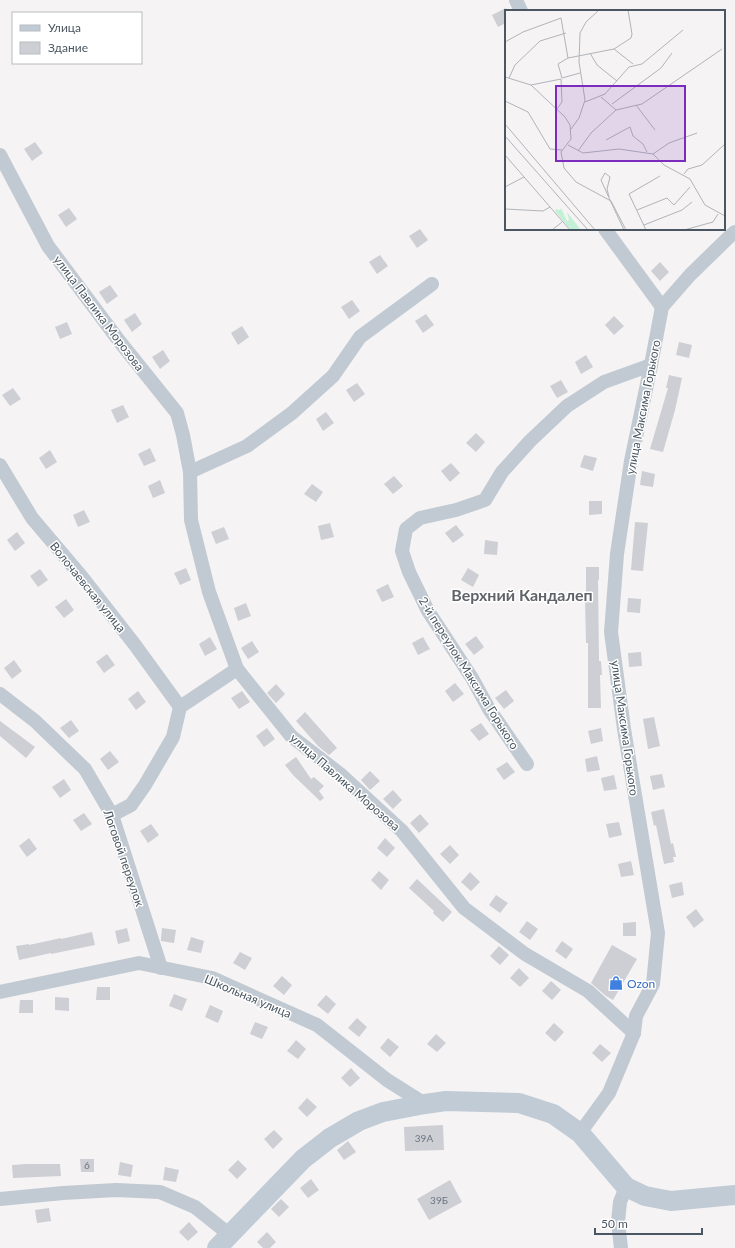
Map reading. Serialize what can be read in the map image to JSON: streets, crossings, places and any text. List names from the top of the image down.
{
  "streets": {
    "street": [
      "улица Павлика Морозова",
      "улица Максима Горького",
      "Волочаевская улица",
      "2-й переулок Максима Горького",
      "Логовой переулок",
      "Школьная улица"
    ]
  },
  "crossings": [
    ["улица Павлика Морозова", "улица Максима Горького"],
    ["улица Максима Горького", "2-й переулок Максима Горького"],
    ["Логовой переулок", "Школьная улица"]
  ],
  "districts": ["Верхний Кандалеп"],
  "places": {
    "shop": ["Ozon"]
  },
  "house_numbers": ["39А", "6", "39Б"],
  "legend": ["Улица", "Здание"],
  "scale_bar": "50 m"
}
